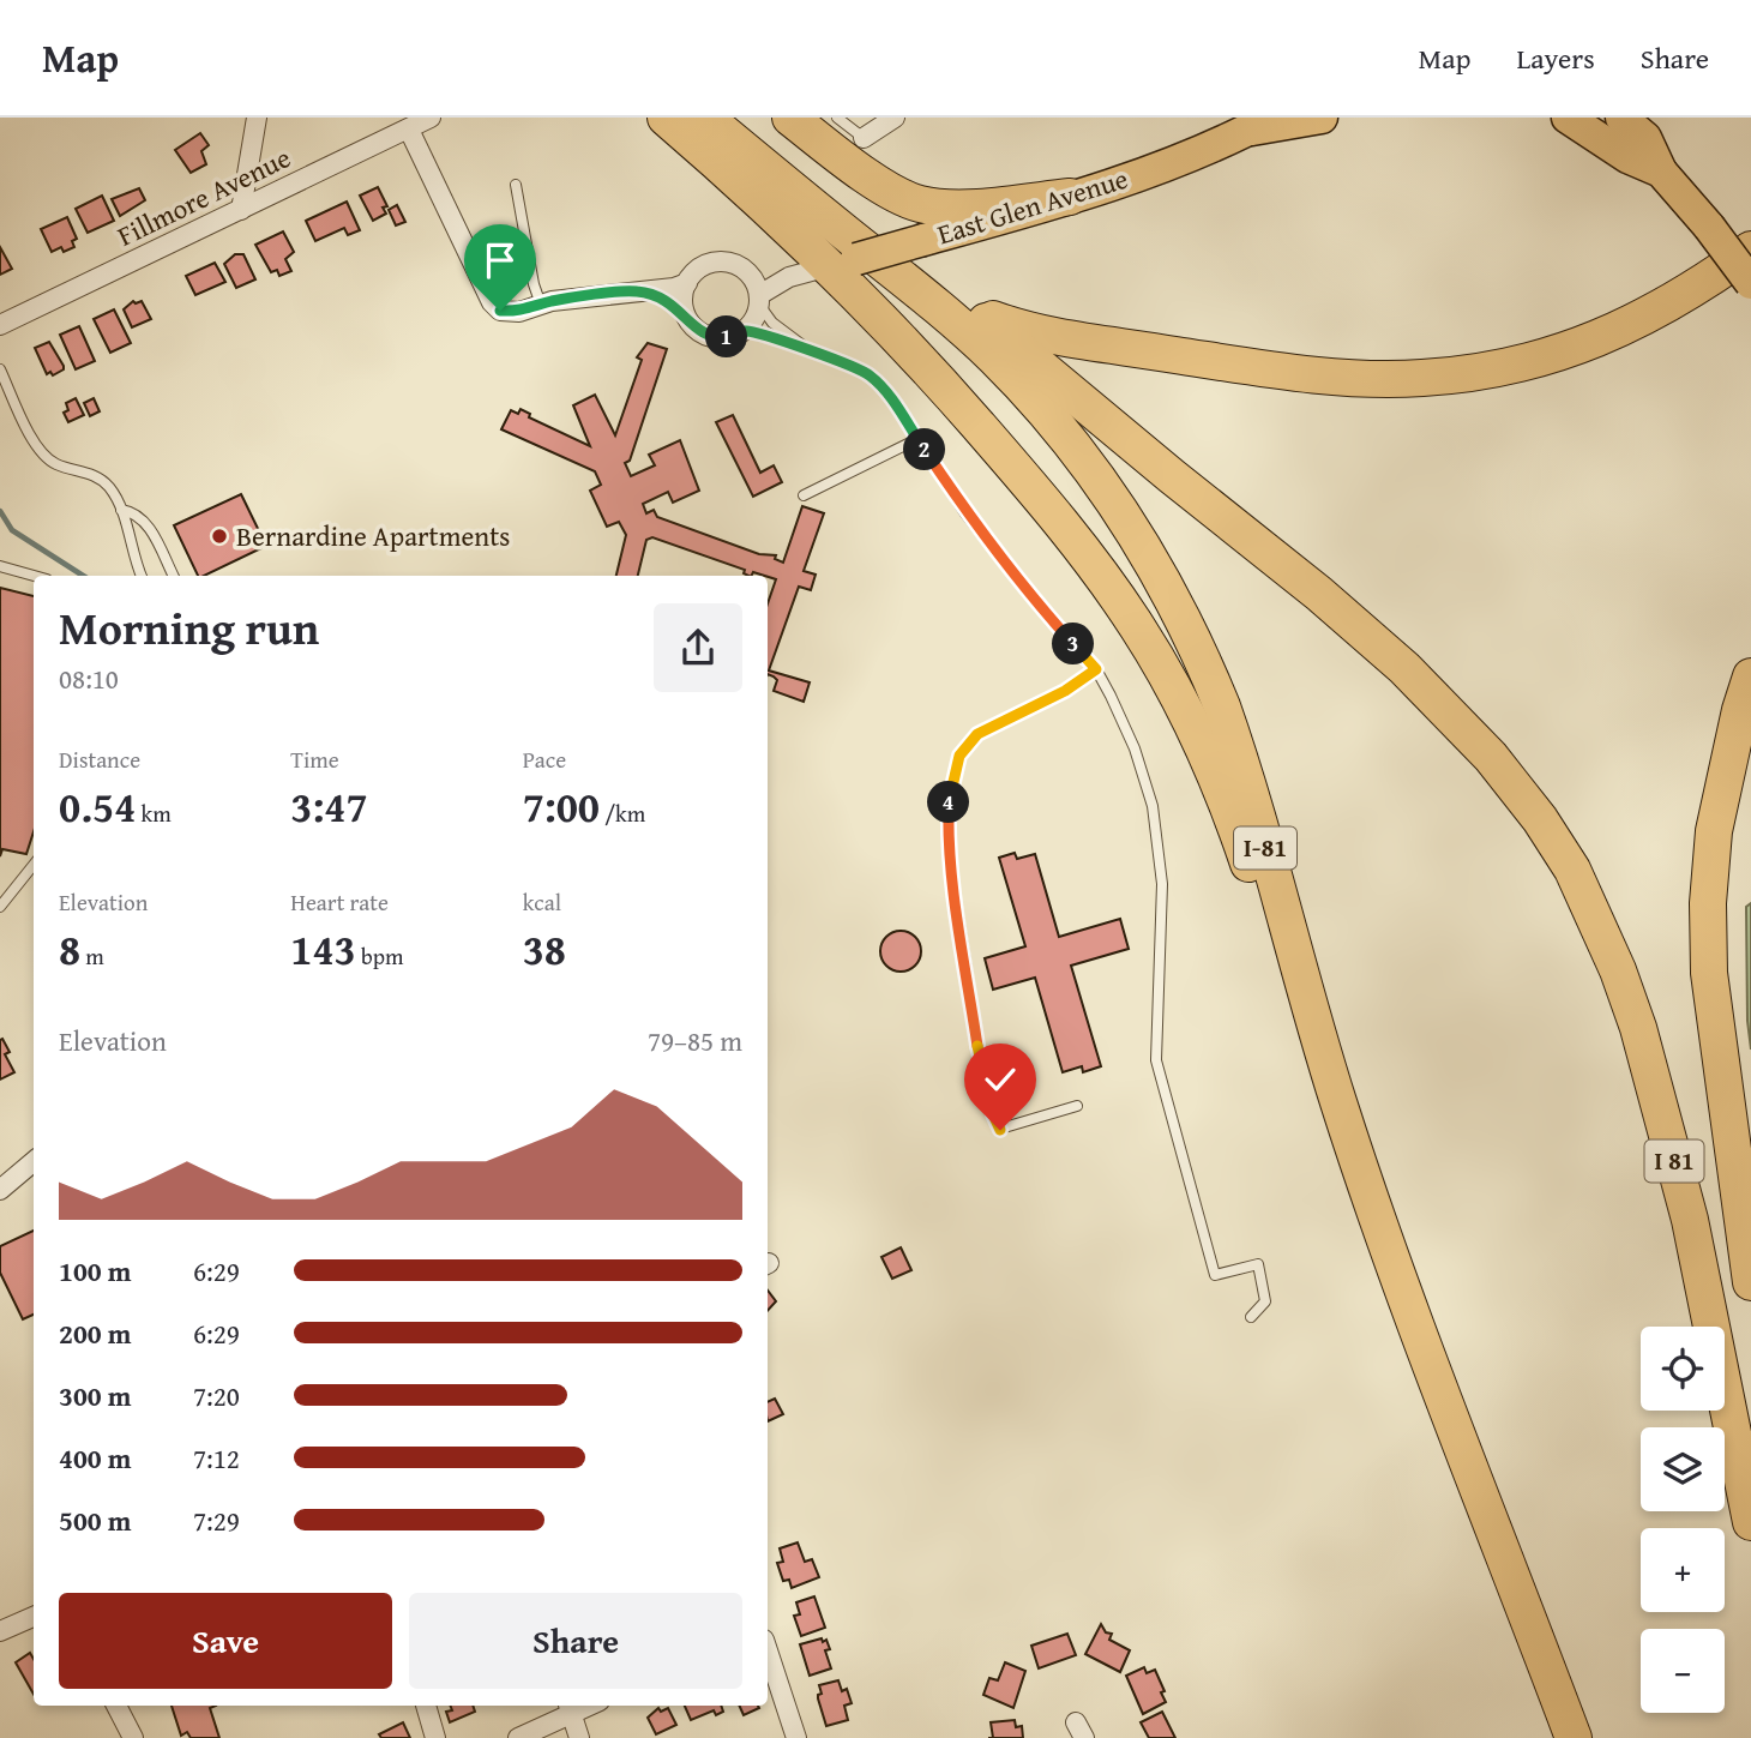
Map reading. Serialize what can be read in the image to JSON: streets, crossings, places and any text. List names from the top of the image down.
{
  "streets": {
    "highway": ["I-81", "I 81"],
    "main road": ["East Glen Avenue"],
    "street": ["Fillmore Avenue"]
  },
  "crossings": [
    ["Fillmore Avenue", "East Glen Avenue"]
  ],
  "places": ["Bernardine Apartments"],
  "page": {
    "header": "Map",
    "nav": ["Map", "Layers", "Share"],
    "pins": [
      "1",
      "2",
      "3",
      "4"
    ],
    "heading": ["Morning run", "08:10"],
    "stats": [
      ["Distance", "0.54 km"],
      ["Time", "3:47"],
      ["Pace", "7:00 /km"],
      ["Elevation", "8 m"],
      ["Heart rate", "143 bpm"],
      ["kcal", "38"]
    ],
    "chart": ["Elevation", "79–85 m"],
    "list": [
      {
        "name": "100 m",
        "note": "6:29"
      },
      {
        "name": "200 m",
        "note": "6:29"
      },
      {
        "name": "300 m",
        "note": "7:20"
      },
      {
        "name": "400 m",
        "note": "7:12"
      },
      {
        "name": "500 m",
        "note": "7:29"
      }
    ],
    "map_buttons": ["+", "−"],
    "buttons": ["Save", "Share"]
  }
}
